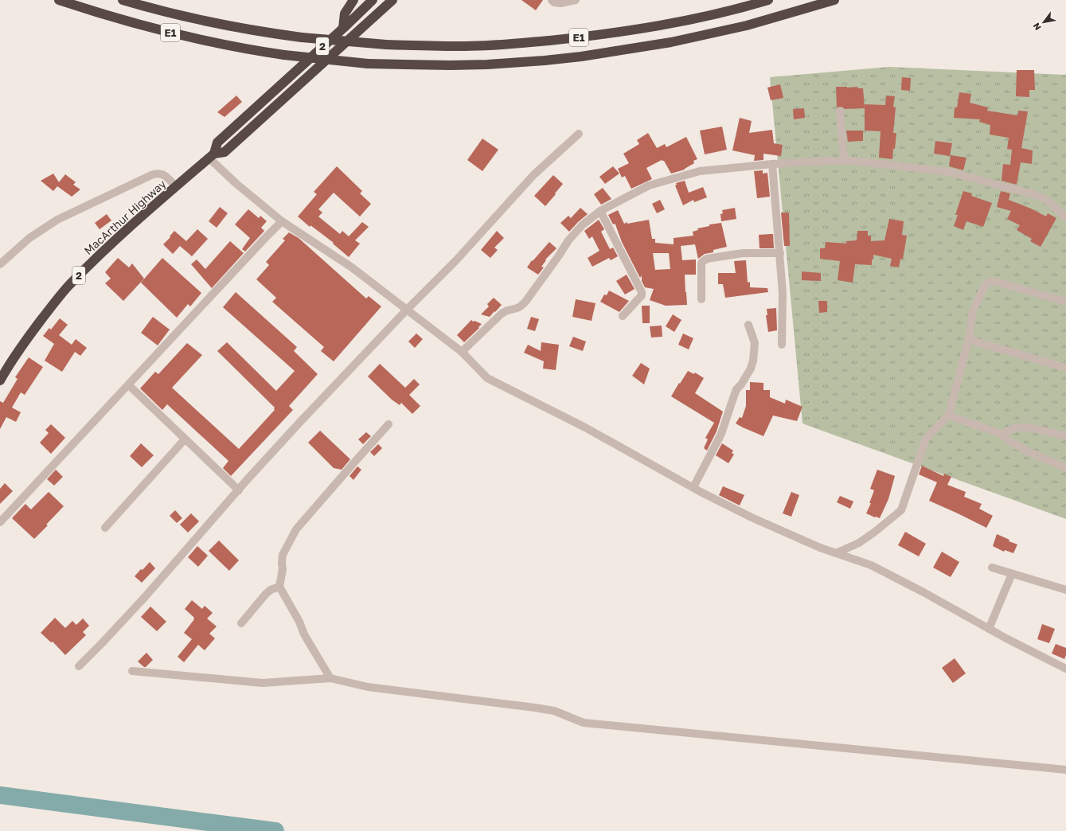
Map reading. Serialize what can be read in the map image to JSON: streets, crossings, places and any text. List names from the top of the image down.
{
  "streets": {
    "highway": ["E1", "2", "MacArthur Highway"]
  },
  "north": "bottom left"
}
